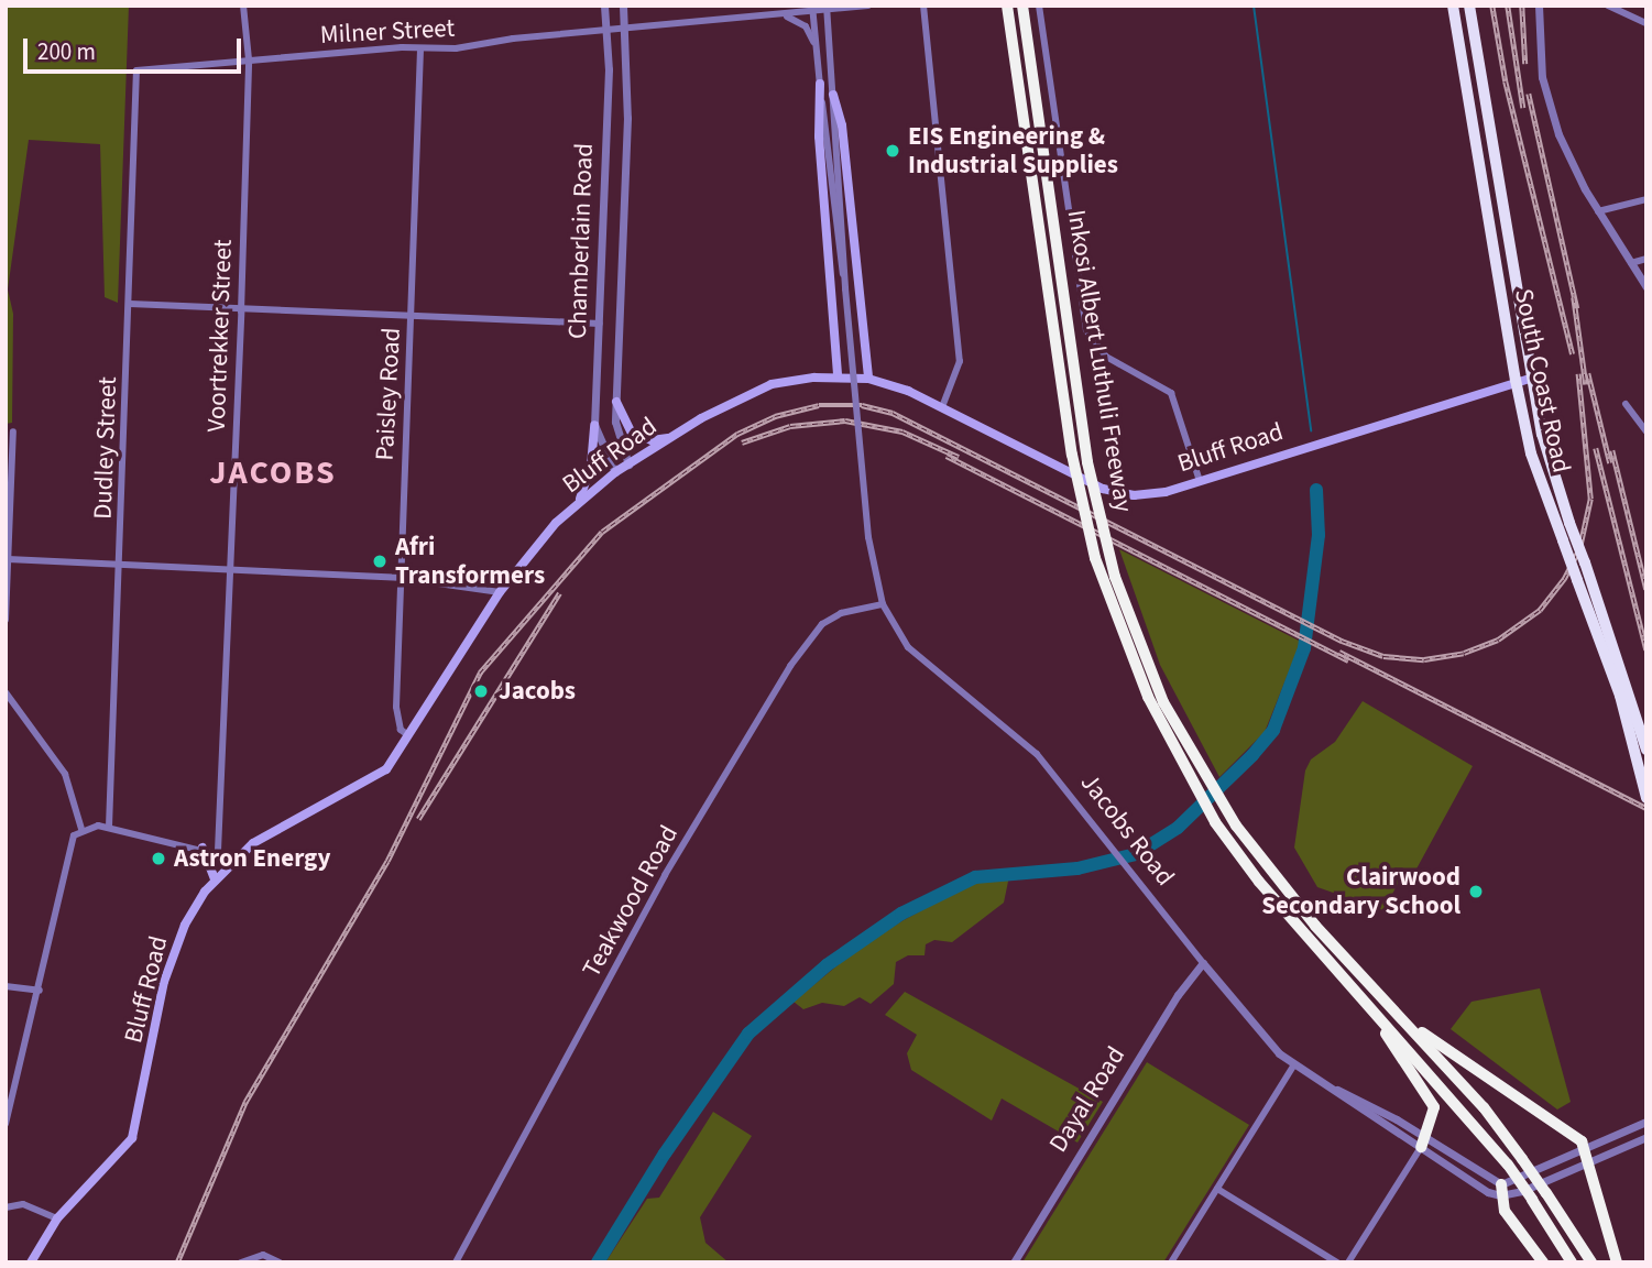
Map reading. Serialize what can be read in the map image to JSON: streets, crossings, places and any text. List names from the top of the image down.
{
  "streets": {
    "highway": ["Inkosi Albert Luthuli Freeway", "South Coast Road"],
    "main road": ["Bluff Road"],
    "street": [
      "Milner Street",
      "Chamberlain Road",
      "Voortrekker Street",
      "Paisley Road",
      "Dudley Street",
      "Jacobs Road",
      "Teakwood Road",
      "Dayal Road"
    ]
  },
  "crossings": [
    ["Milner Street", "Chamberlain Road"],
    ["Milner Street", "Voortrekker Street"],
    ["Milner Street", "Paisley Road"],
    ["Milner Street", "Dudley Street"],
    ["Chamberlain Road", "Bluff Road"],
    ["South Coast Road", "Bluff Road"],
    ["Paisley Road", "Bluff Road"],
    ["Jacobs Road", "Teakwood Road"],
    ["Jacobs Road", "Dayal Road"]
  ],
  "districts": ["JACOBS"],
  "places": [
    "EIS Engineering & Industrial Supplies",
    "Afri Transformers",
    "Jacobs",
    "Astron Energy",
    "Clairwood Secondary School"
  ],
  "scale_bar": "200 m"
}
